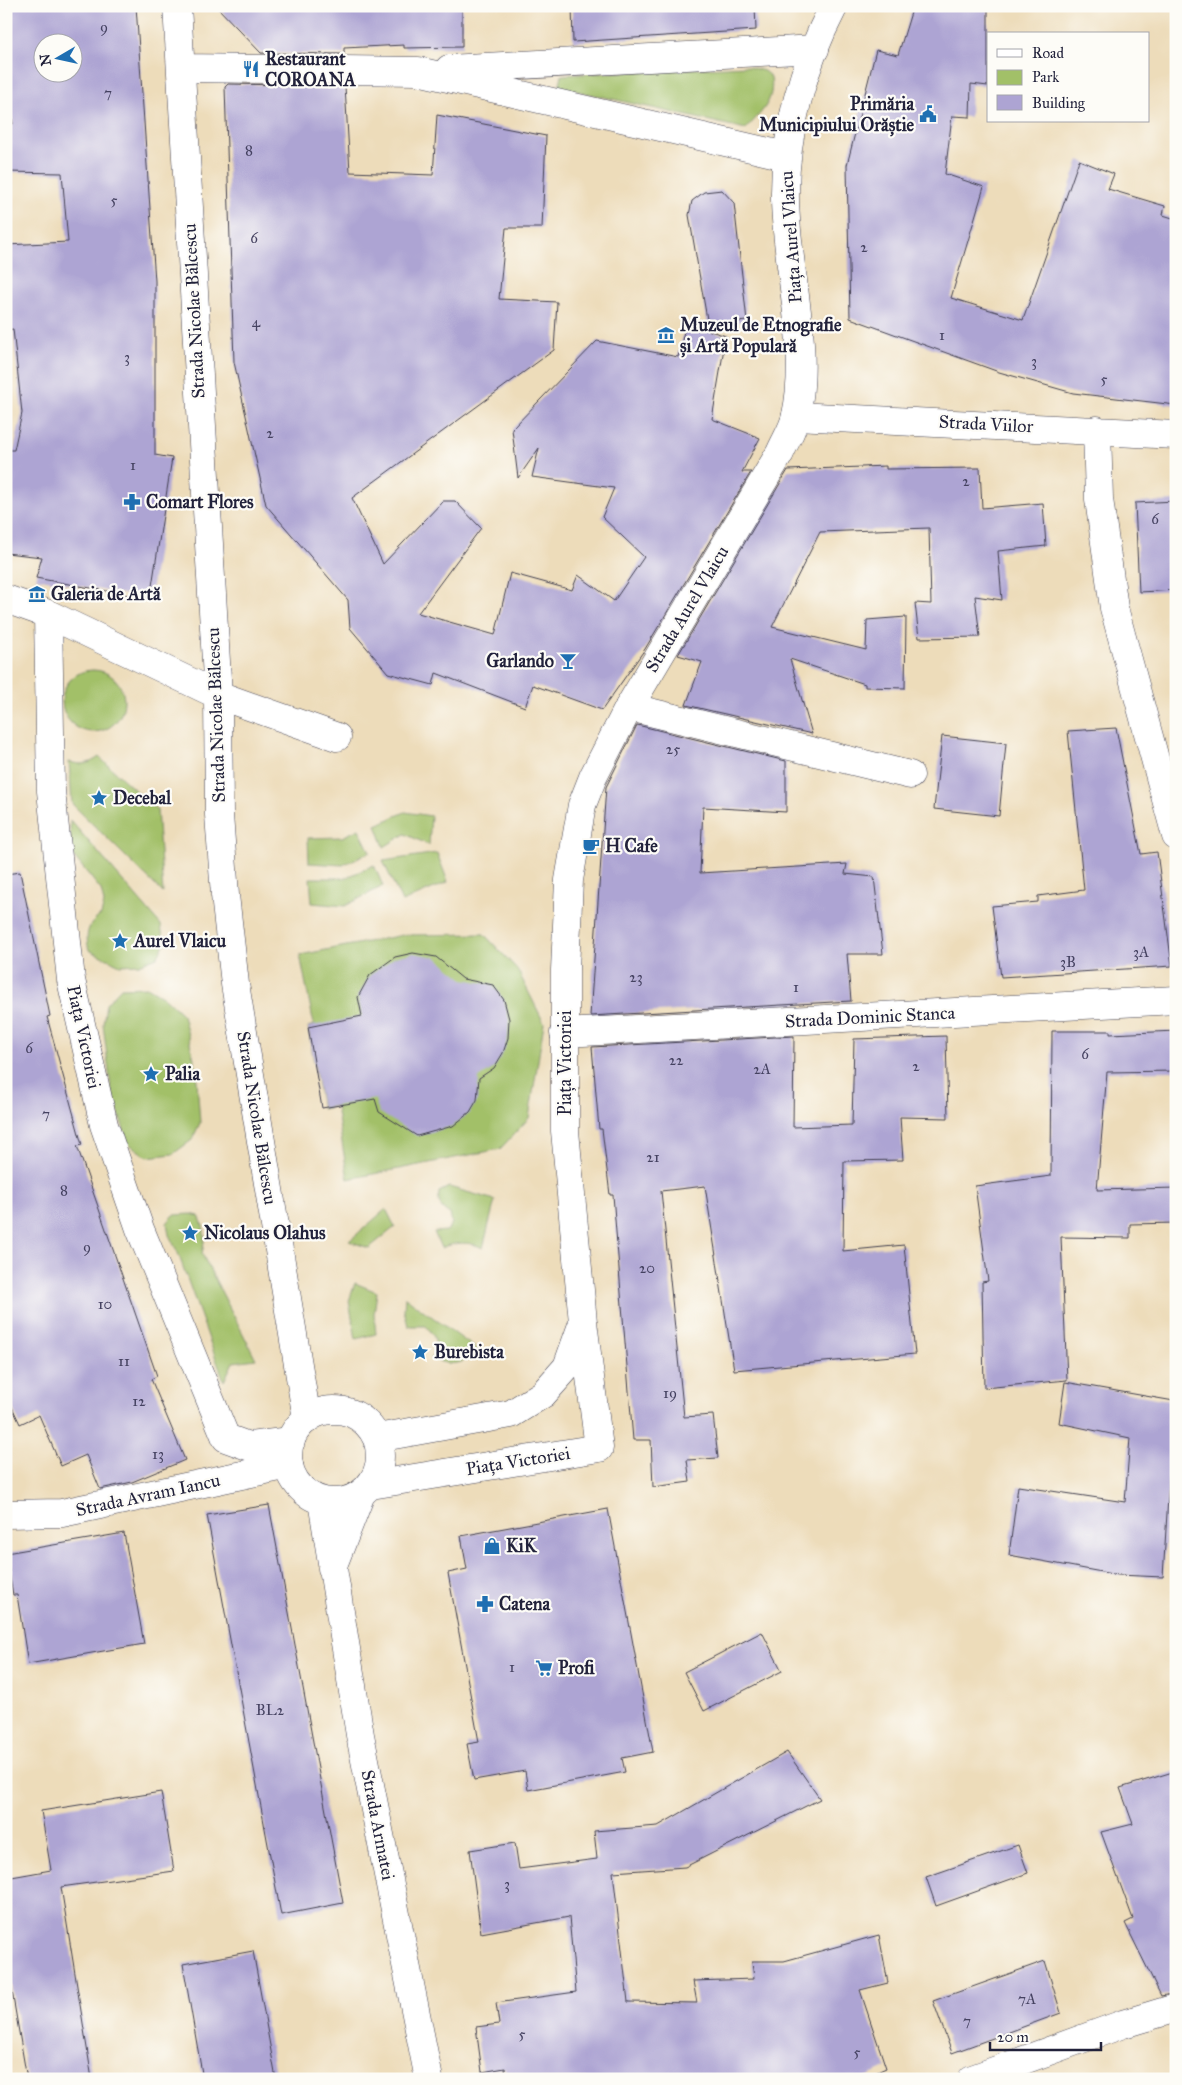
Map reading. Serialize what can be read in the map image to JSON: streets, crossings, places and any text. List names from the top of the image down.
{
  "streets": {
    "street": [
      "Piața Aurel Vlaicu",
      "Strada Nicolae Bălcescu",
      "Strada Viilor",
      "Strada Aurel Vlaicu",
      "Strada Dominic Stanca",
      "Piața Victoriei",
      "Strada Avram Iancu",
      "Strada Armatei"
    ]
  },
  "crossings": [
    ["Piața Aurel Vlaicu", "Strada Viilor"],
    ["Piața Aurel Vlaicu", "Strada Aurel Vlaicu"],
    ["Strada Nicolae Bălcescu", "Piața Victoriei"],
    ["Strada Nicolae Bălcescu", "Strada Avram Iancu"],
    ["Strada Nicolae Bălcescu", "Strada Armatei"],
    ["Strada Viilor", "Strada Aurel Vlaicu"],
    ["Strada Aurel Vlaicu", "Piața Victoriei"],
    ["Strada Dominic Stanca", "Piața Victoriei"],
    ["Piața Victoriei", "Strada Avram Iancu"],
    ["Piața Victoriei", "Strada Armatei"],
    ["Strada Avram Iancu", "Strada Armatei"]
  ],
  "places": {
    "restaurant": ["Restaurant COROANA"],
    "public building": ["Primăria Municipiului Orăștie"],
    "museum": ["Muzeul de Etnografie și Artă Populară", "Galeria de Artă"],
    "pharmacy": ["Comart Flores", "Catena"],
    "bar": ["Garlando"],
    "place": [
      "Decebal",
      "Aurel Vlaicu",
      "Palia",
      "Nicolaus Olahus",
      "Burebista"
    ],
    "cafe": ["H Cafe"],
    "shop": ["KiK"],
    "supermarket": ["Profi"]
  },
  "house_numbers": [
    "9",
    "7",
    "8",
    "5",
    "6",
    "2",
    "4",
    "1",
    "3",
    "3",
    "5",
    "2",
    "1",
    "2",
    "6",
    "25",
    "3A",
    "3B",
    "23",
    "1",
    "6",
    "6",
    "22",
    "2",
    "2A",
    "7",
    "21",
    "8",
    "9",
    "20",
    "10",
    "11",
    "19",
    "12",
    "13",
    "1",
    "BL2",
    "3",
    "7A",
    "7",
    "5",
    "5"
  ],
  "legend": ["Road", "Park", "Building"],
  "scale_bar": "20 m",
  "north": "left"
}
